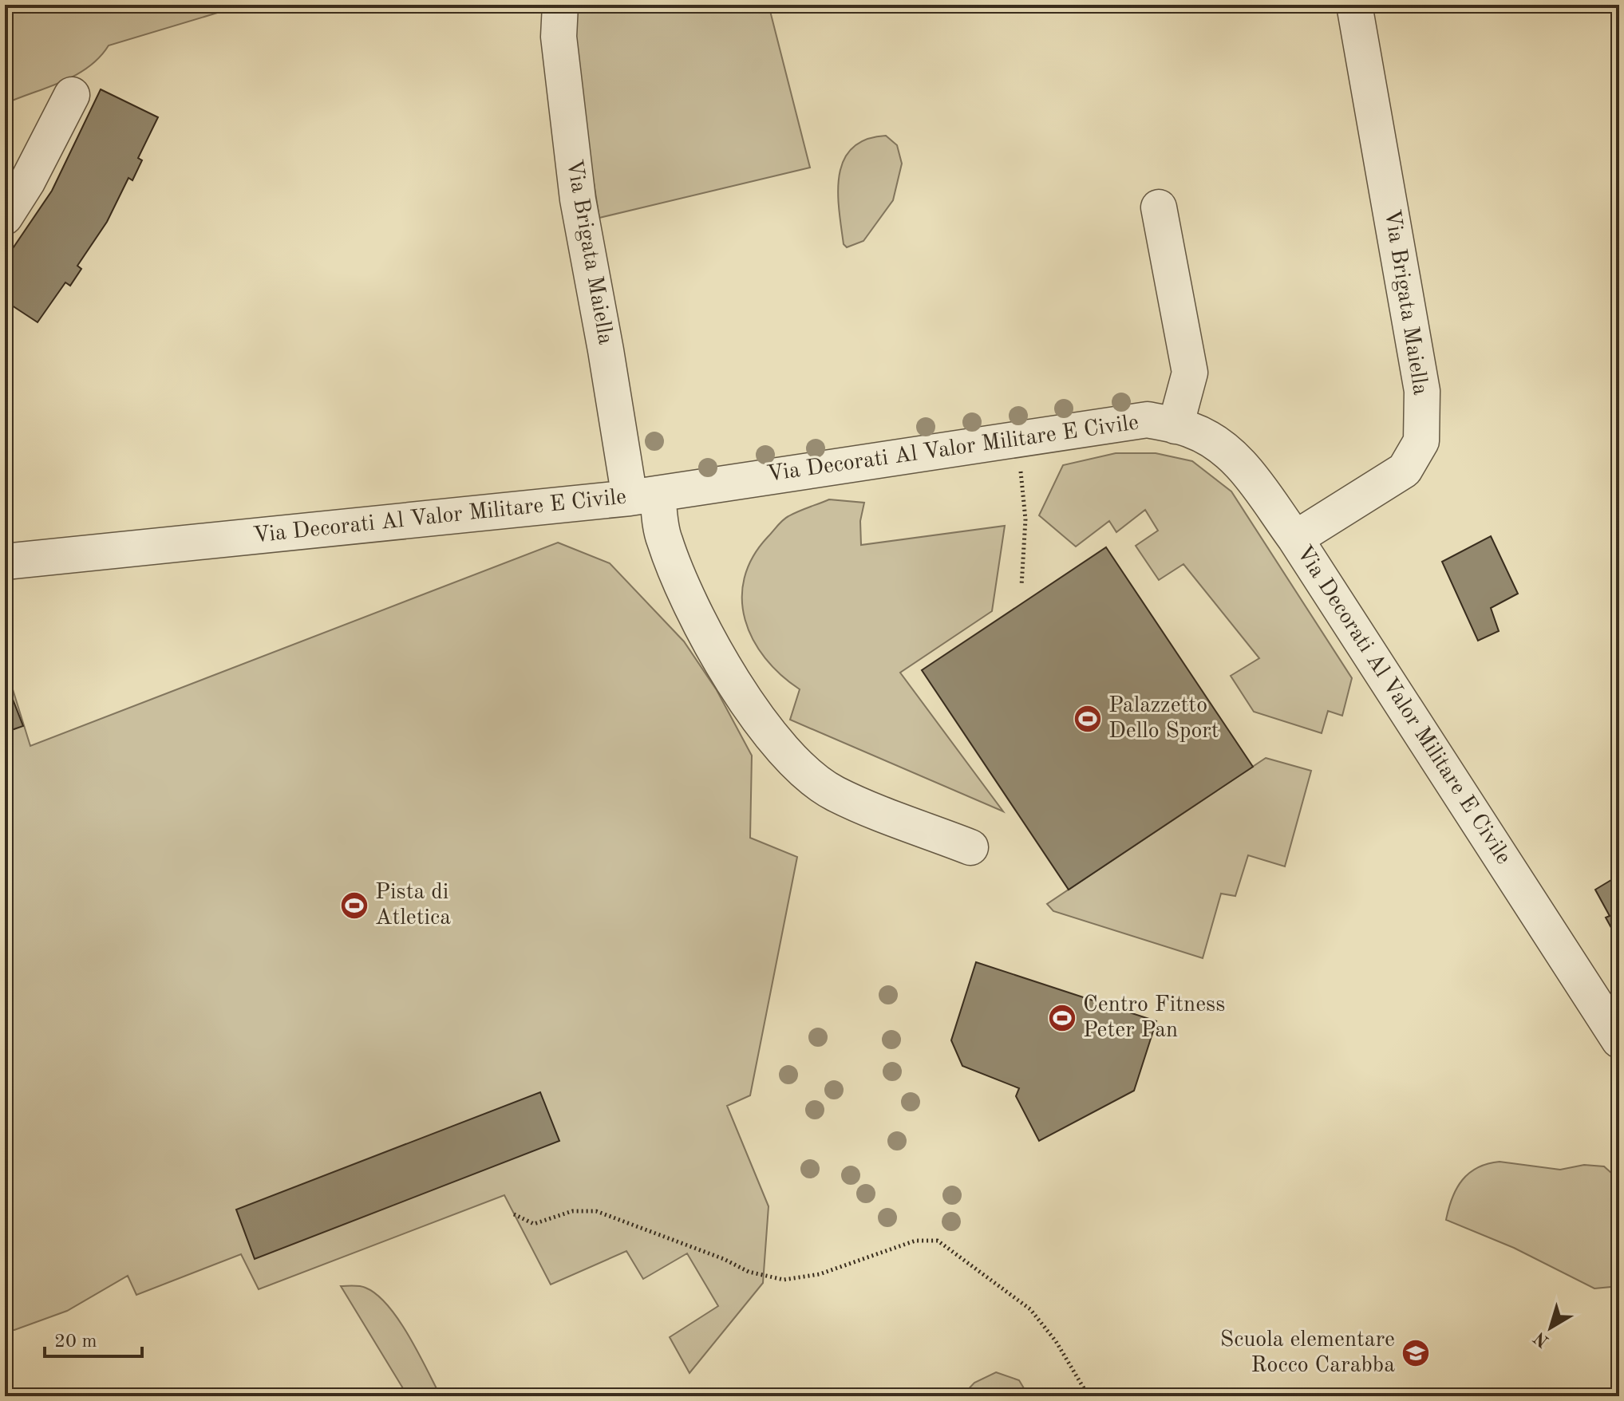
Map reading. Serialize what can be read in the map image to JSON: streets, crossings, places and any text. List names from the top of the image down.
{
  "streets": {
    "street": ["Via Brigata Maiella", "Via Decorati Al Valor Militare E Civile"]
  },
  "crossings": [
    ["Via Brigata Maiella", "Via Decorati Al Valor Militare E Civile"]
  ],
  "places": {
    "sports": ["Palazzetto Dello Sport", "Pista di Atletica", "Centro Fitness Peter Pan"],
    "school or university": ["Scuola elementare Rocco Carabba"]
  },
  "scale_bar": "20 m",
  "north": "bottom left"
}
